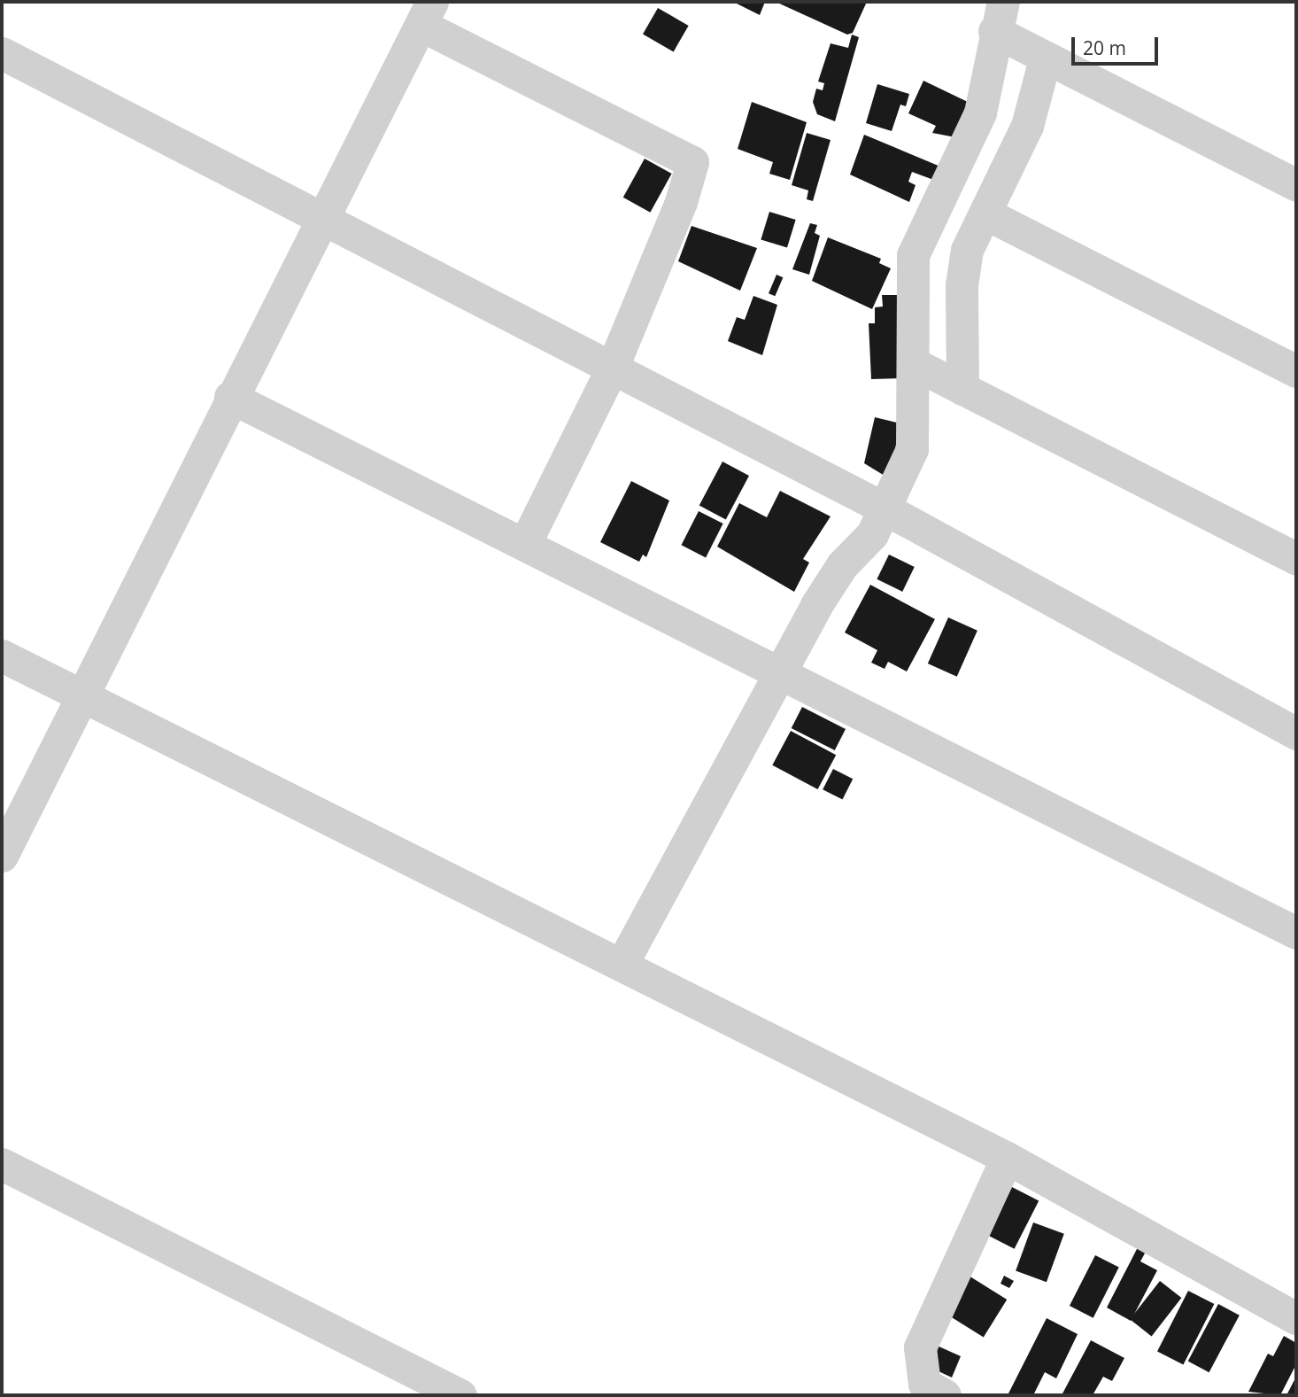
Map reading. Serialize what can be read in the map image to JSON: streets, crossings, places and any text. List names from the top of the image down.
{
  "scale_bar": "20 m"
}
